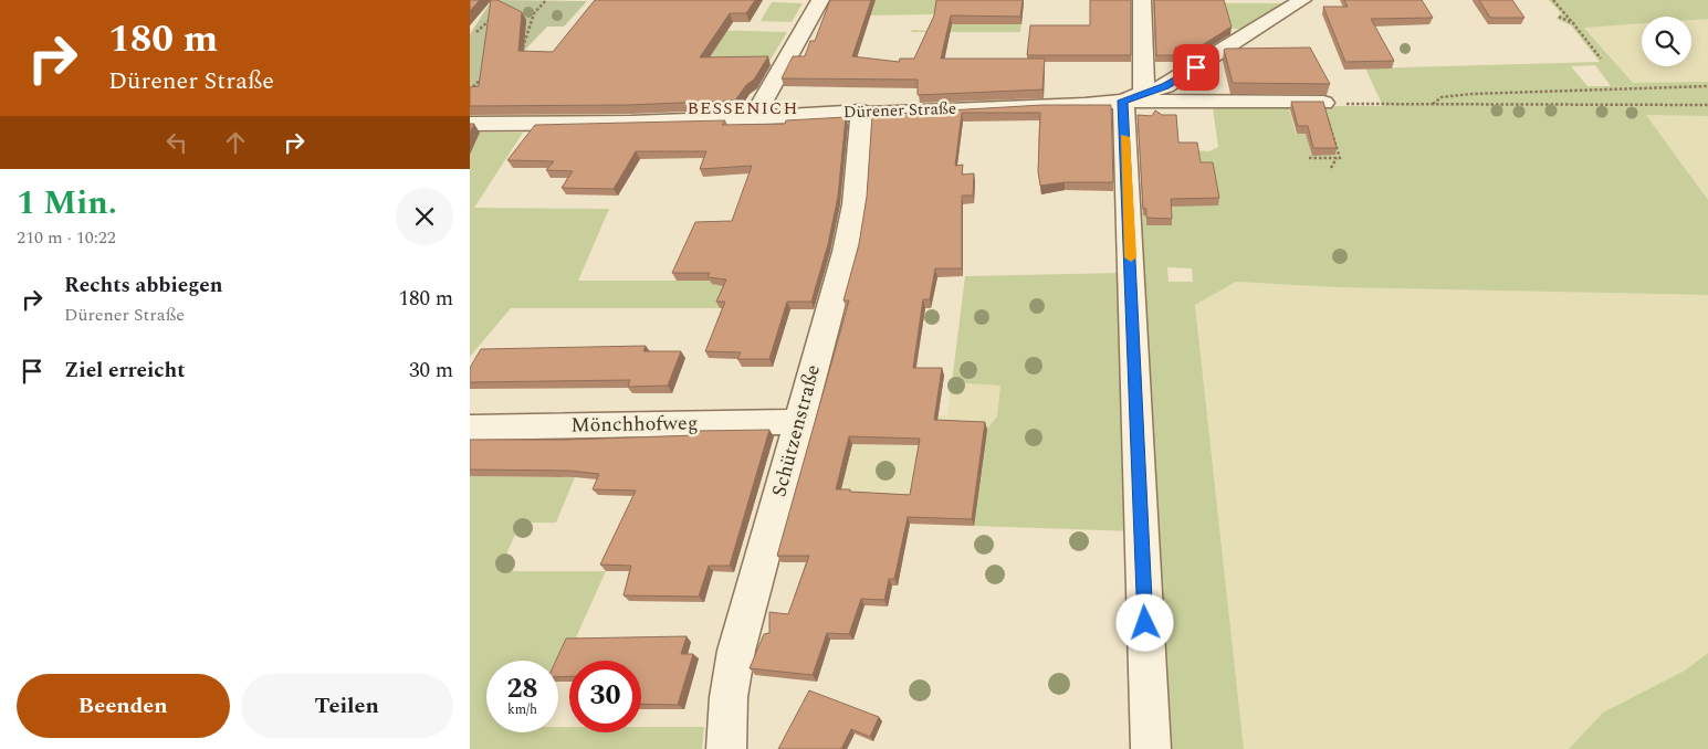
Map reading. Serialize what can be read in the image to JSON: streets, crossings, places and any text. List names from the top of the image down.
{
  "streets": {
    "street": ["Dürener Straße", "Mönchhofweg", "Schützenstraße"]
  },
  "crossings": [
    ["Dürener Straße", "Schützenstraße"],
    ["Mönchhofweg", "Schützenstraße"]
  ],
  "districts": ["BESSENICH"],
  "page": {
    "turn": ["180 m", "Dürener Straße"],
    "heading": ["1 Min.", "210 m · 10:22"],
    "list": [
      {
        "name": "Rechts abbiegen",
        "note": "Dürener Straße",
        "value": "180 m"
      },
      {
        "name": "Ziel erreicht",
        "value": "30 m"
      }
    ],
    "speed": "28 km/h",
    "limit": "30",
    "buttons": ["Beenden", "Teilen"]
  }
}
